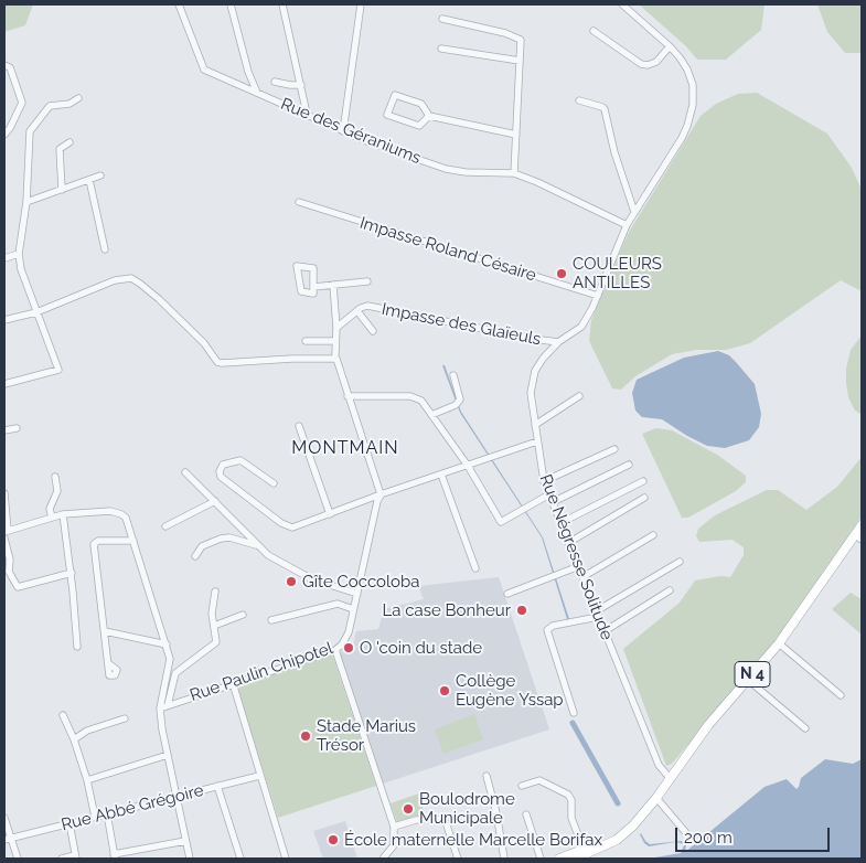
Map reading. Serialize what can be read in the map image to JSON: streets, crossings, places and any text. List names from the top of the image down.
{
  "streets": {
    "main road": ["N 4"],
    "street": [
      "Rue des Géraniums",
      "Impasse Roland Césaire",
      "Impasse des Glaïeuls",
      "Rue Négresse Solitude",
      "Rue Paulin Chipotel",
      "Rue Abbé Grégoire"
    ]
  },
  "crossings": [
    ["Rue des Géraniums", "Rue Négresse Solitude"],
    ["Impasse Roland Césaire", "Rue Négresse Solitude"],
    ["Impasse des Glaïeuls", "Rue Négresse Solitude"],
    ["Rue Négresse Solitude", "N 4"]
  ],
  "districts": ["MONTMAIN"],
  "places": [
    "COULEURS ANTILLES",
    "Gîte Coccoloba",
    "La case Bonheur",
    "O 'coin du stade",
    "Collège Eugène Yssap",
    "Stade Marius Trésor",
    "Boulodrome Municipale",
    "École maternelle Marcelle Borifax"
  ],
  "scale_bar": "200 m"
}
